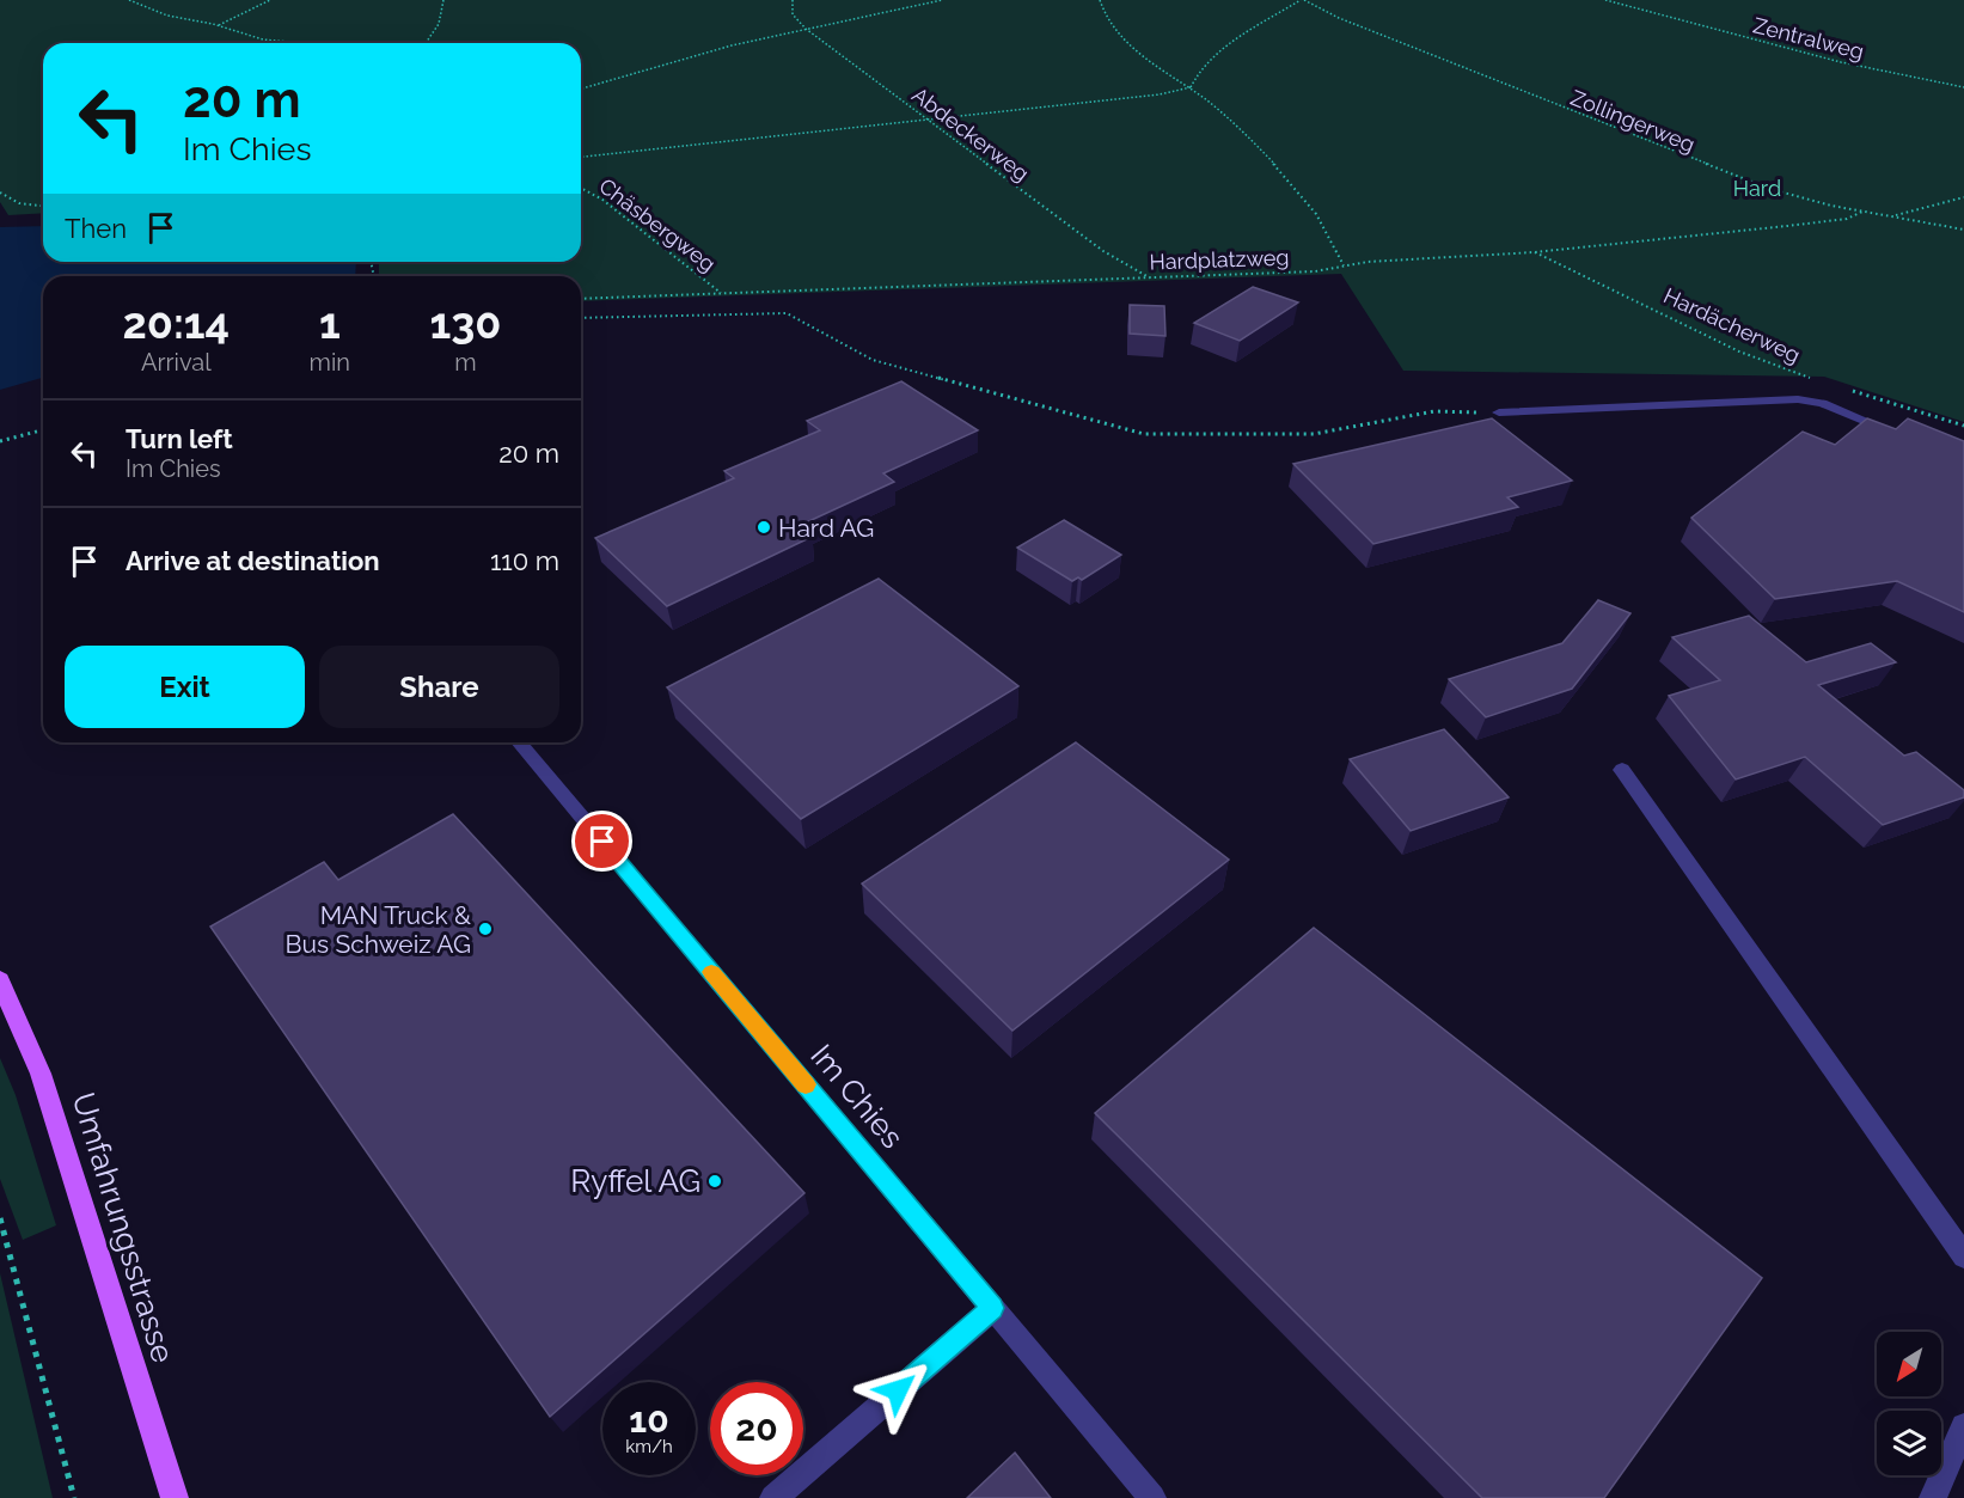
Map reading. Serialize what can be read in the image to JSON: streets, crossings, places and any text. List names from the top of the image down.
{
  "streets": {
    "main road": ["Umfahrungsstrasse"],
    "street": ["Im Chies"],
    "path": [
      "Zentralweg",
      "Zollingerweg",
      "Abdeckerweg",
      "Chäsbergweg",
      "Hardplatzweg",
      "Hardächerweg"
    ]
  },
  "crossings": [
    ["Zollingerweg", "Hardplatzweg"],
    ["Abdeckerweg", "Hardplatzweg"],
    ["Chäsbergweg", "Hardplatzweg"],
    ["Hardplatzweg", "Hardächerweg"]
  ],
  "parks": ["Hard"],
  "places": ["Hard AG", "MAN Truck & Bus Schweiz AG", "Ryffel AG"],
  "north": "bottom left",
  "page": {
    "turn": ["20 m", "Im Chies"],
    "then": "Then",
    "eta": [
      "20:14",
      "Arrival",
      "1",
      "min",
      "130",
      "m"
    ],
    "list": [
      {
        "name": "Turn left",
        "note": "Im Chies",
        "value": "20 m"
      },
      {
        "name": "Arrive at destination",
        "value": "110 m"
      }
    ],
    "buttons": ["Exit", "Share"],
    "speed": "10 km/h",
    "limit": "20"
  }
}
